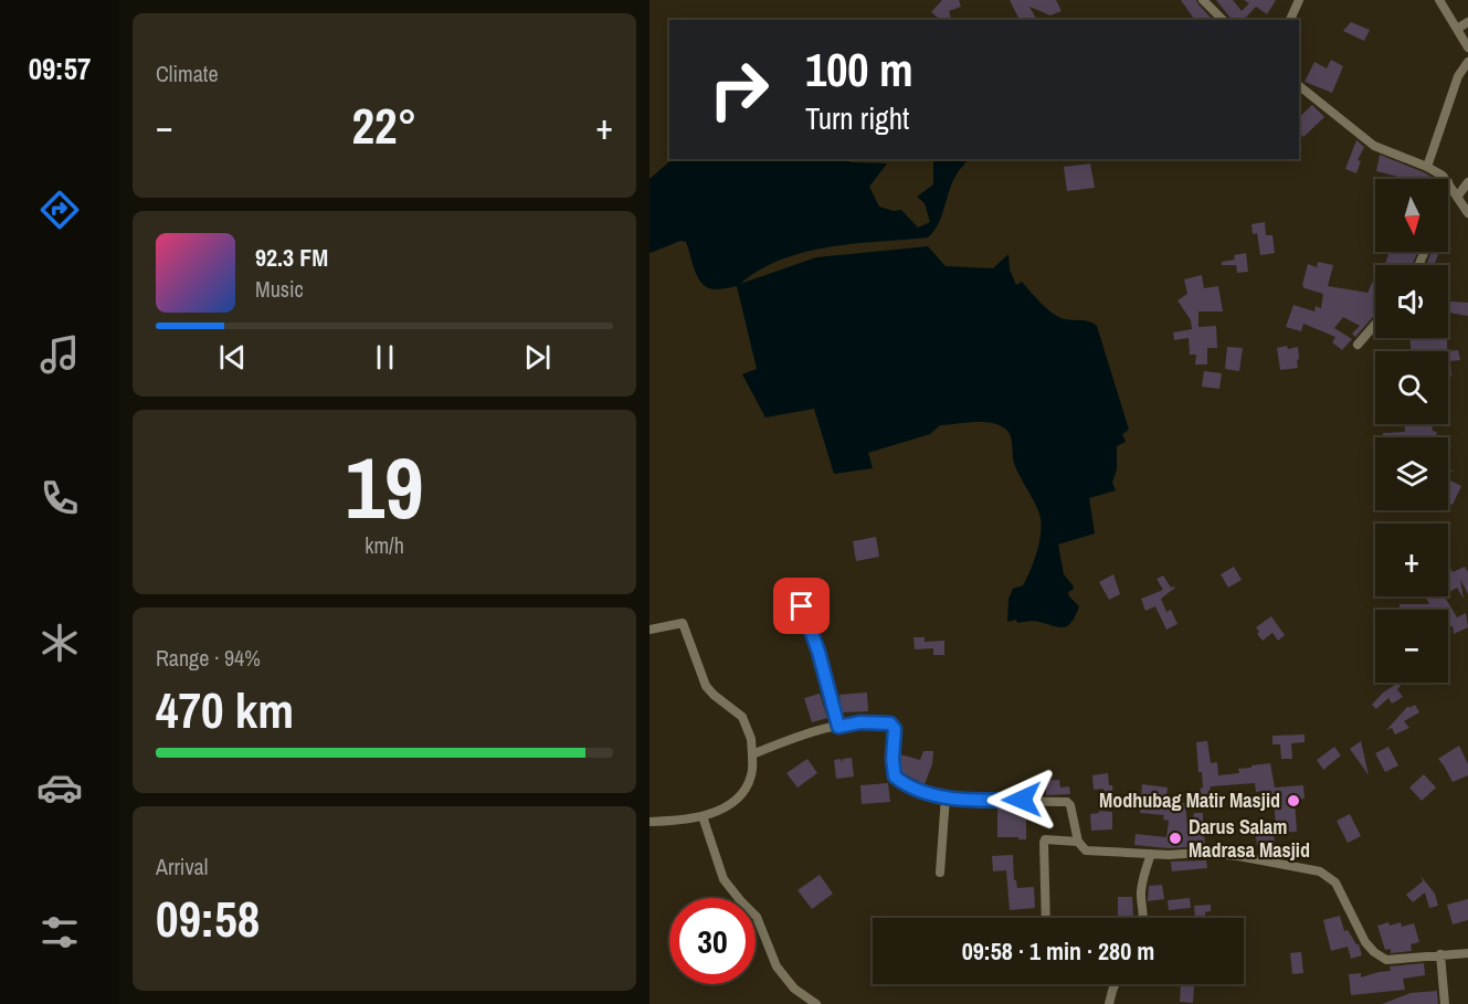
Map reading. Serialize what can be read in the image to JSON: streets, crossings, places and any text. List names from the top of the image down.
{
  "places": ["Modhubag Matir Masjid", "Darus Salam Madrasa Masjid"],
  "north": "bottom",
  "page": {
    "tabs": "09:57",
    "tile": [
      "Climate",
      ["19", "km/h"],
      ["Range · 94%", "470 km"],
      ["Arrival", "09:58"]
    ],
    "turn": ["100 m", "Turn right"],
    "heat": ["−", "22°", "+"],
    "map_buttons": ["+", "−"],
    "song": ["92.3 FM", "Music"],
    "limit": "30",
    "trip": "09:58 · 1 min · 280 m"
  }
}
